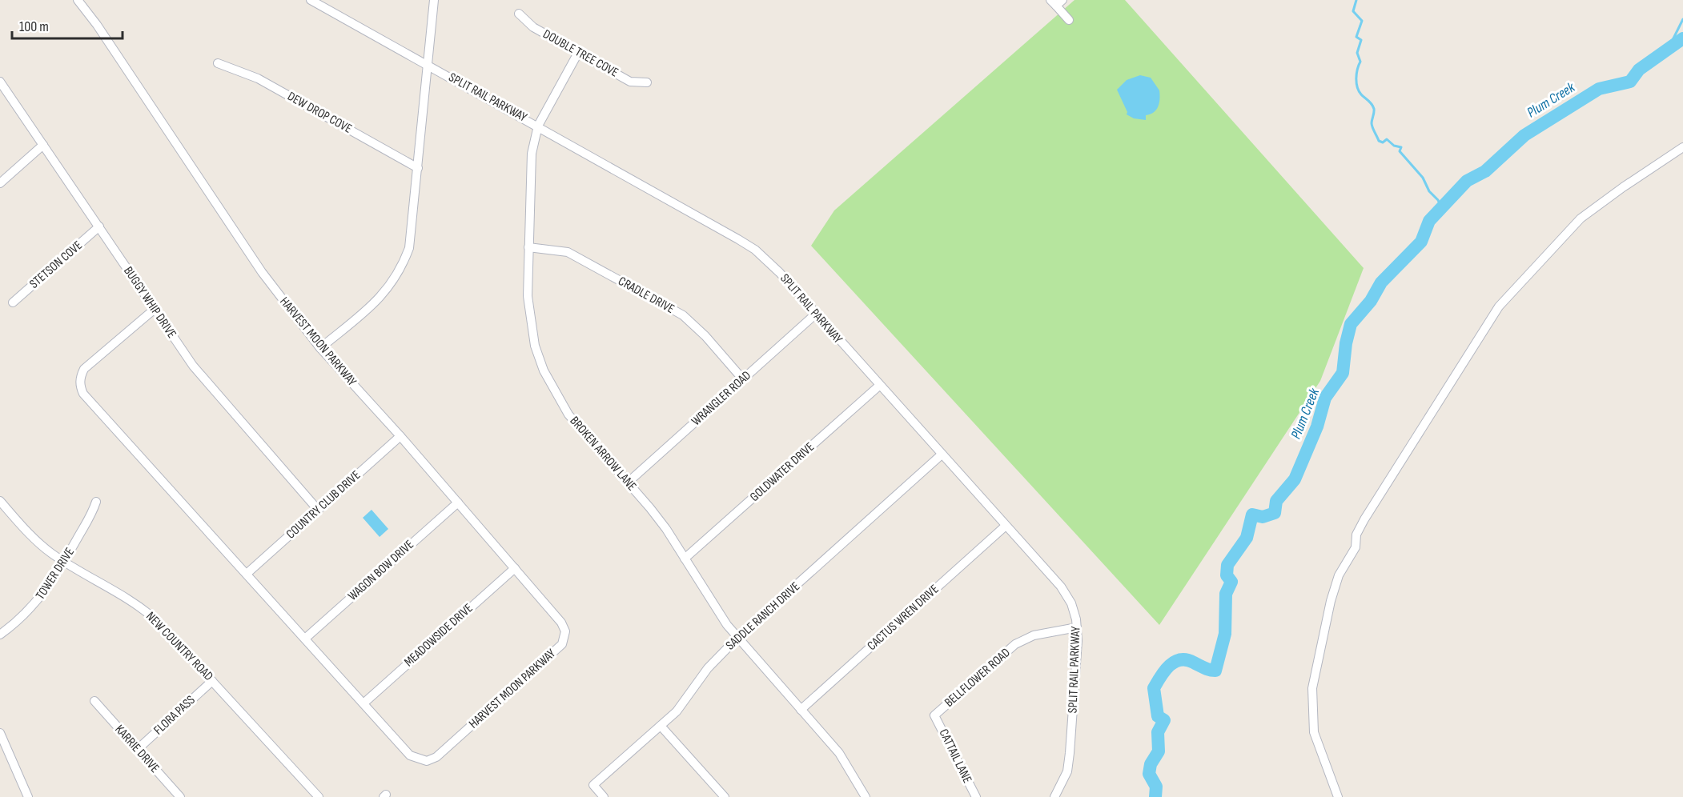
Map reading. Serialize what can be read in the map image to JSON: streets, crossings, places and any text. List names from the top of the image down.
{
  "streets": {
    "street": [
      "DOUBLE TREE COVE",
      "SPLIT RAIL PARKWAY",
      "DEW DROP COVE",
      "STETSON COVE",
      "CRADLE DRIVE",
      "BUGGY WHIP DRIVE",
      "HARVEST MOON PARKWAY",
      "WRANGLER ROAD",
      "BROKEN ARROW LANE",
      "GOLDWATER DRIVE",
      "COUNTRY CLUB DRIVE",
      "WAGON BOW DRIVE",
      "TOWER DRIVE",
      "SADDLE RANCH DRIVE",
      "CACTUS WREN DRIVE",
      "MEADOWSIDE DRIVE",
      "NEW COUNTRY ROAD",
      "BELLFLOWER ROAD",
      "FLORA PASS",
      "KARRIE DRIVE",
      "CATTAIL LANE"
    ]
  },
  "crossings": [
    ["DOUBLE TREE COVE", "BROKEN ARROW LANE"],
    ["SPLIT RAIL PARKWAY", "WRANGLER ROAD"],
    ["SPLIT RAIL PARKWAY", "BROKEN ARROW LANE"],
    ["SPLIT RAIL PARKWAY", "GOLDWATER DRIVE"],
    ["SPLIT RAIL PARKWAY", "SADDLE RANCH DRIVE"],
    ["SPLIT RAIL PARKWAY", "CACTUS WREN DRIVE"],
    ["SPLIT RAIL PARKWAY", "BELLFLOWER ROAD"],
    ["STETSON COVE", "BUGGY WHIP DRIVE"],
    ["CRADLE DRIVE", "WRANGLER ROAD"],
    ["CRADLE DRIVE", "BROKEN ARROW LANE"],
    ["BUGGY WHIP DRIVE", "HARVEST MOON PARKWAY"],
    ["BUGGY WHIP DRIVE", "COUNTRY CLUB DRIVE"],
    ["HARVEST MOON PARKWAY", "COUNTRY CLUB DRIVE"],
    ["HARVEST MOON PARKWAY", "WAGON BOW DRIVE"],
    ["HARVEST MOON PARKWAY", "MEADOWSIDE DRIVE"],
    ["WRANGLER ROAD", "BROKEN ARROW LANE"],
    ["BROKEN ARROW LANE", "GOLDWATER DRIVE"],
    ["BROKEN ARROW LANE", "SADDLE RANCH DRIVE"],
    ["BROKEN ARROW LANE", "CACTUS WREN DRIVE"],
    ["TOWER DRIVE", "NEW COUNTRY ROAD"],
    ["NEW COUNTRY ROAD", "FLORA PASS"],
    ["BELLFLOWER ROAD", "CATTAIL LANE"],
    ["FLORA PASS", "KARRIE DRIVE"]
  ],
  "water": ["Plum Creek"],
  "scale_bar": "100 m"
}
